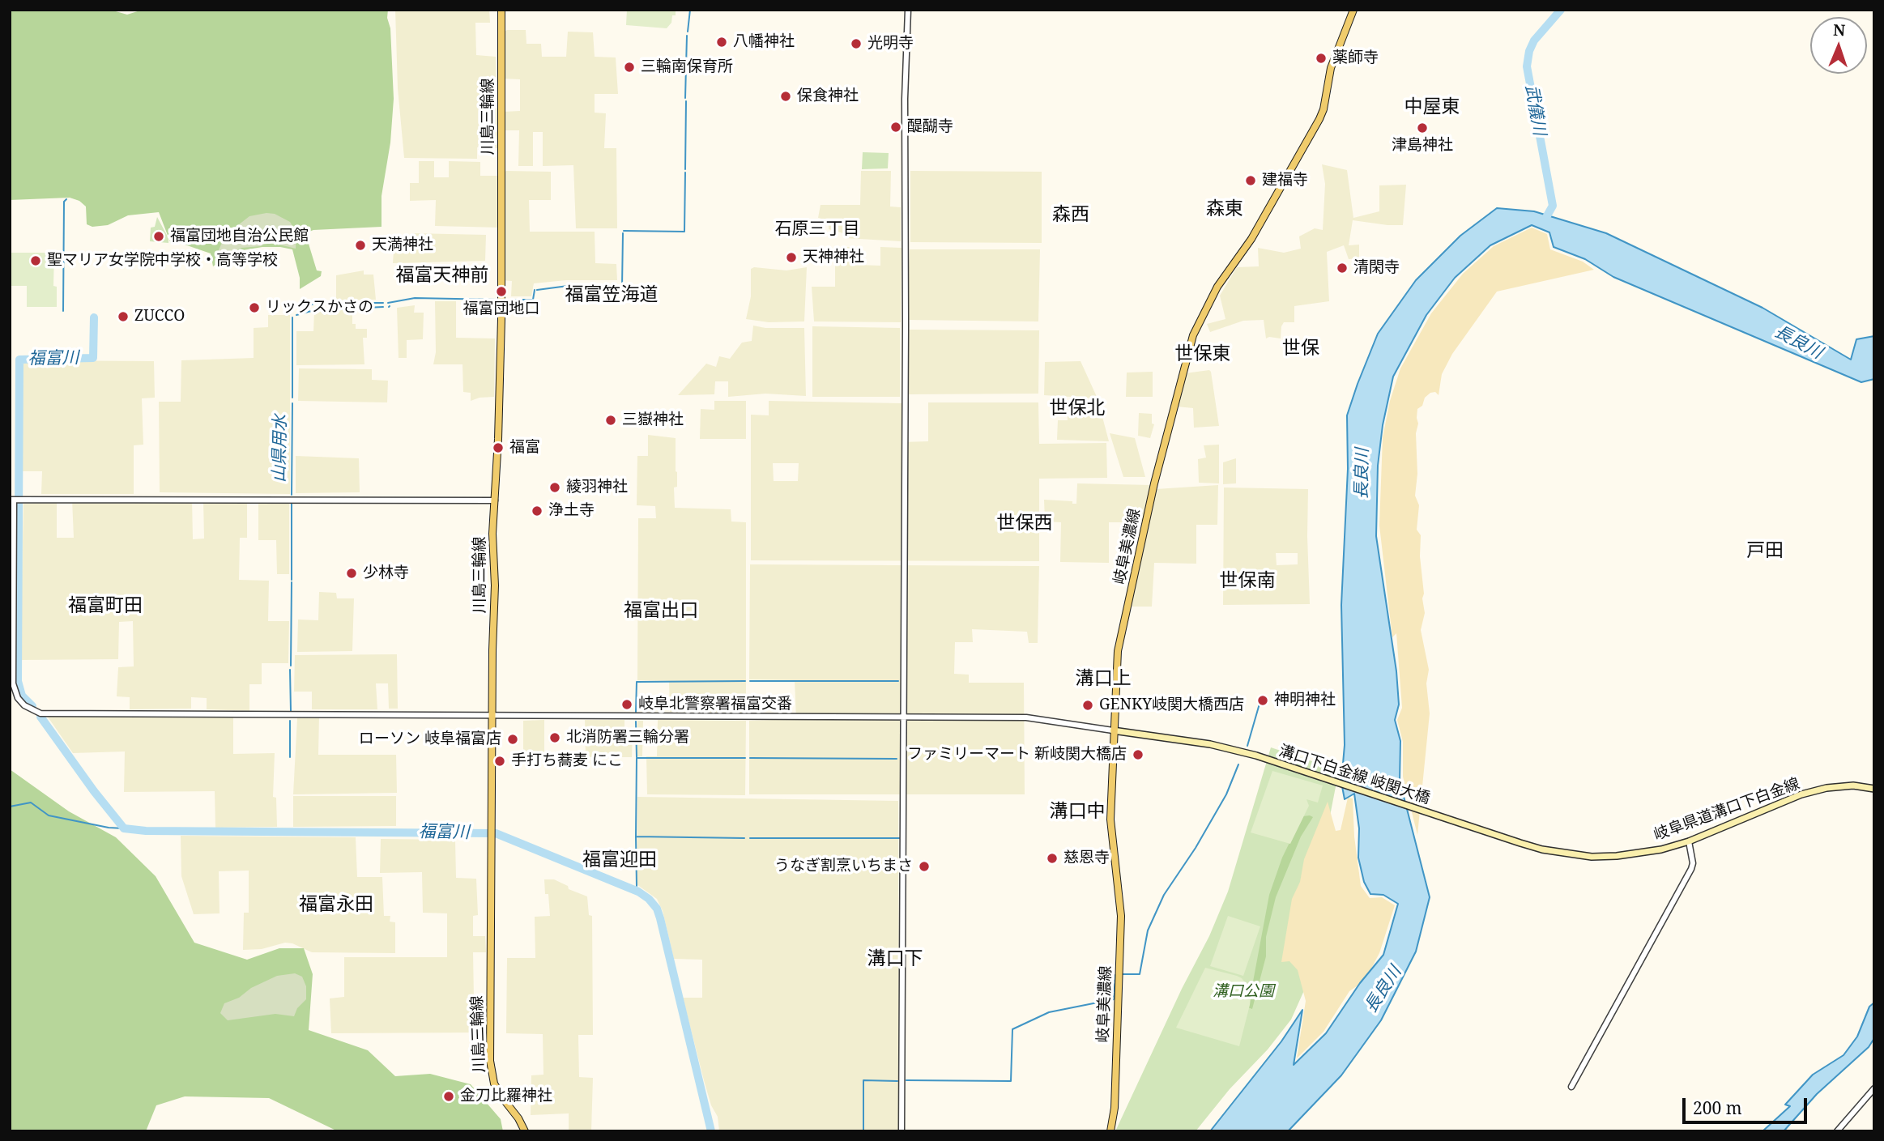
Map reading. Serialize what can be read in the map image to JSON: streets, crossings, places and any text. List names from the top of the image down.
{
  "streets": {
    "main road": [
      "川島三輪線",
      "岐阜美濃線",
      "溝口下白金線 岐関大橋",
      "岐阜県道溝口下白金線"
    ]
  },
  "crossings": [
    ["岐阜美濃線", "溝口下白金線 岐関大橋"],
    ["溝口下白金線 岐関大橋", "岐阜県道溝口下白金線"]
  ],
  "districts": [
    "中屋東",
    "森東",
    "森西",
    "石原三丁目",
    "福富天神前",
    "福富笠海道",
    "世保",
    "世保東",
    "世保北",
    "世保西",
    "戸田",
    "世保南",
    "福富町田",
    "福富出口",
    "溝口上",
    "溝口中",
    "福富迎田",
    "福富永田",
    "溝口下"
  ],
  "water": [
    "武儀川",
    "長良川",
    "福富川",
    "山県用水"
  ],
  "parks": ["溝口公園"],
  "places": [
    "八幡神社",
    "光明寺",
    "薬師寺",
    "三輪南保育所",
    "保食神社",
    "醍醐寺",
    "津島神社",
    "建福寺",
    "福富団地自治公民館",
    "天満神社",
    "天神神社",
    "聖マリア女学院中学校・高等学校",
    "清閑寺",
    "福富団地口",
    "リックスかさの",
    "ZUCCO",
    "三嶽神社",
    "福富",
    "綾羽神社",
    "浄土寺",
    "少林寺",
    "神明神社",
    "岐阜北警察署福富交番",
    "GENKY岐関大橋西店",
    "北消防署三輪分署",
    "ローソン 岐阜福富店",
    "ファミリーマート 新岐関大橋店",
    "手打ち蕎麦 にこ",
    "慈恩寺",
    "うなぎ割烹いちまさ",
    "金刀比羅神社"
  ],
  "scale_bar": "200 m",
  "north": "top"
}
